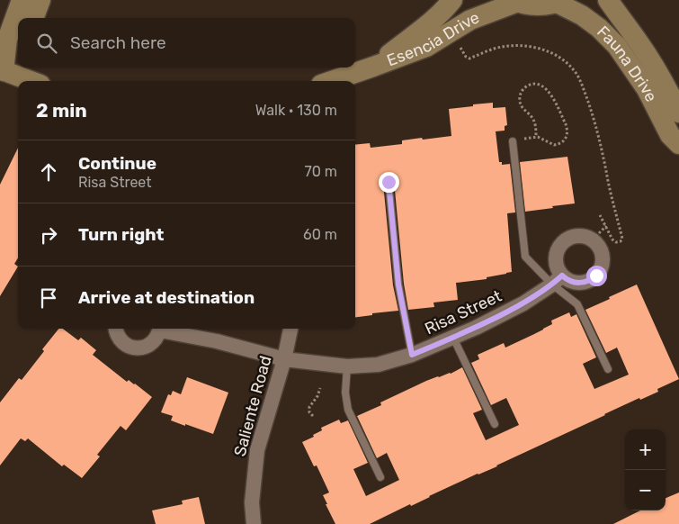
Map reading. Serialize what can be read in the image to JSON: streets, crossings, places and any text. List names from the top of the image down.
{
  "streets": {
    "street": [
      "Esencia Drive",
      "Fauna Drive",
      "Risa Street",
      "Saliente Road"
    ]
  },
  "crossings": [
    ["Esencia Drive", "Fauna Drive"],
    ["Risa Street", "Saliente Road"]
  ],
  "page": {
    "search": "Search here",
    "heading": ["2 min", "Walk · 130 m"],
    "list": [
      ["Continue", "Risa Street", "70 m"],
      ["Turn right", "60 m"],
      "Arrive at destination"
    ],
    "map_buttons": ["+", "−"]
  }
}
